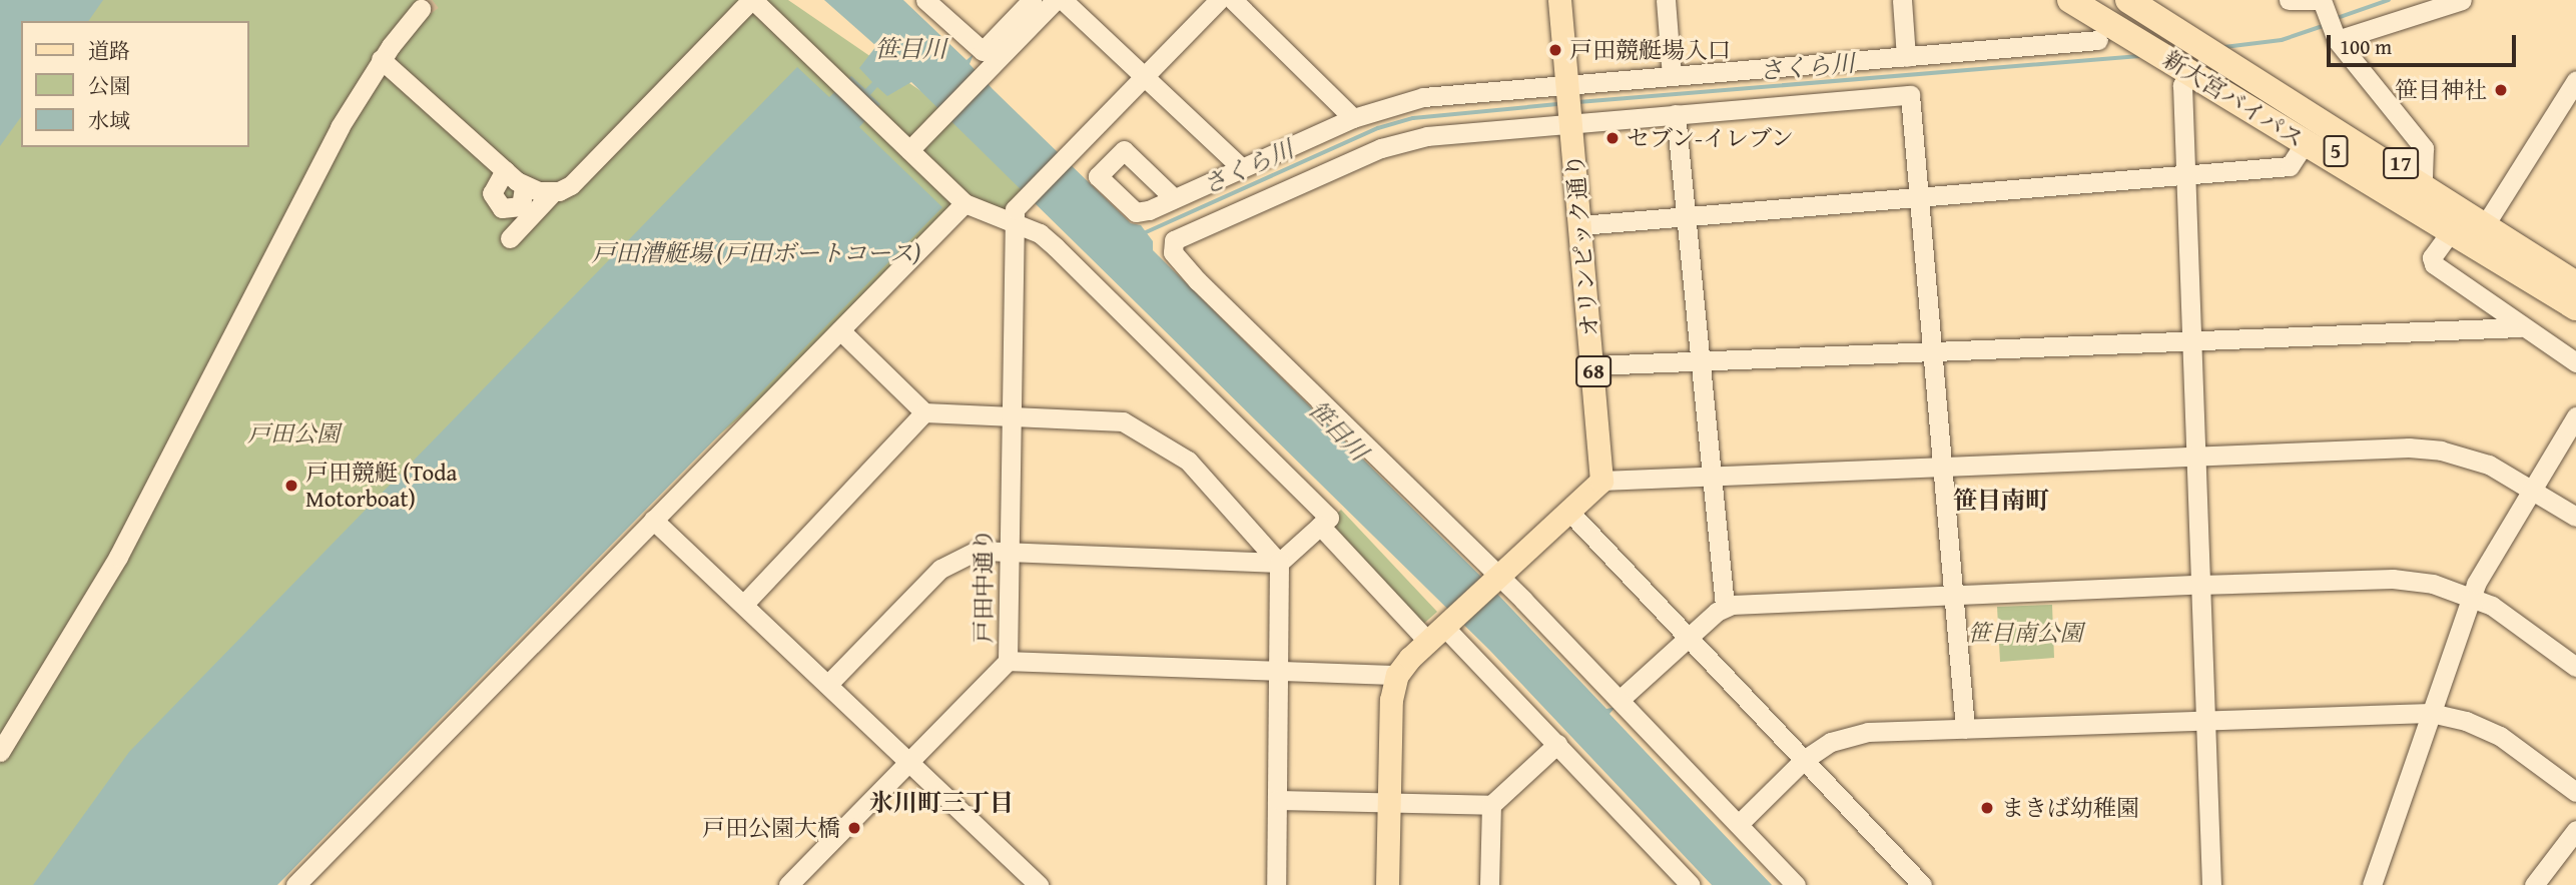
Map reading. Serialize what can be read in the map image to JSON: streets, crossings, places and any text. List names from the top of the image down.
{
  "streets": {
    "highway": ["新大宮バイパス", "5", "17"],
    "main road": ["オリンピック通り", "68"],
    "street": ["戸田中通り"]
  },
  "crossings": [
    ["新大宮バイパス", "5"],
    ["新大宮バイパス", "17"]
  ],
  "districts": ["笹目南町", "氷川町三丁目"],
  "water": ["笹目川", "さくら川", "戸田漕艇場 (戸田ボートコース)"],
  "parks": ["戸田公園", "笹目南公園"],
  "places": [
    "戸田競艇場入口",
    "笹目神社",
    "セブン-イレブン",
    "戸田競艇 (Toda Motorboat)",
    "まきば幼稚園",
    "戸田公園大橋"
  ],
  "legend": ["道路", "公園", "水域"],
  "scale_bar": "100 m"
}
